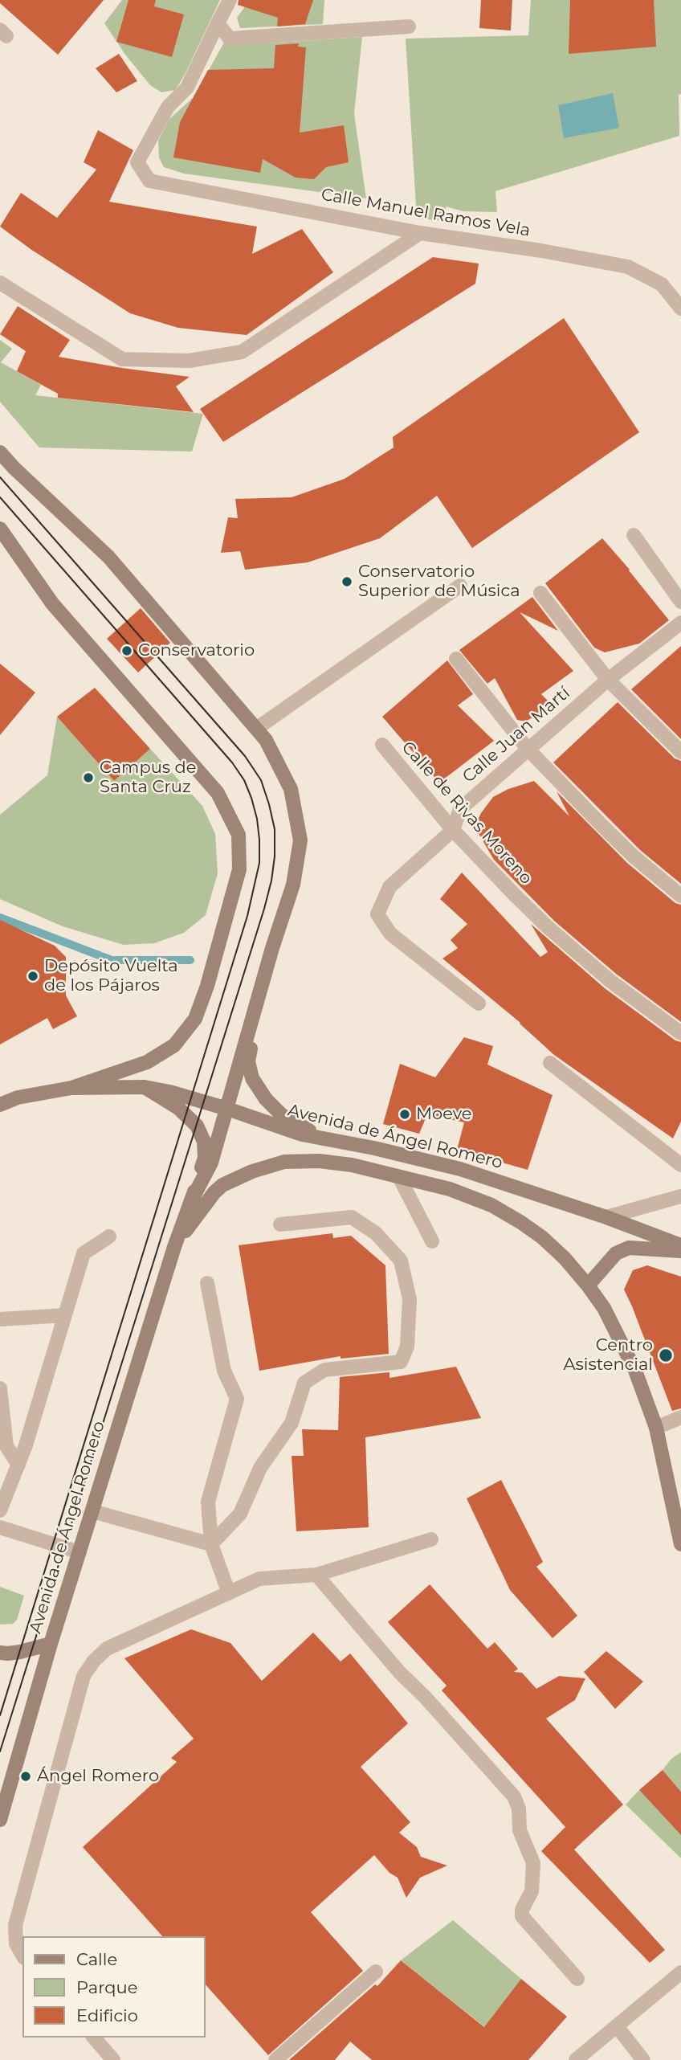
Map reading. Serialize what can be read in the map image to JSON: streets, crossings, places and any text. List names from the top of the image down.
{
  "streets": {
    "main road": ["Avenida de Ángel Romero"],
    "street": ["Calle Manuel Ramos Vela", "Calle Juan Martí", "Calle de Rivas Moreno"]
  },
  "crossings": [
    ["Calle Juan Martí", "Calle de Rivas Moreno"]
  ],
  "places": [
    "Conservatorio Superior de Música",
    "Conservatorio",
    "Campus de Santa Cruz",
    "Depósito Vuelta de los Pájaros",
    "Moeve",
    "Centro Asistencial",
    "Ángel Romero"
  ],
  "legend": ["Calle", "Parque", "Edificio"]
}
